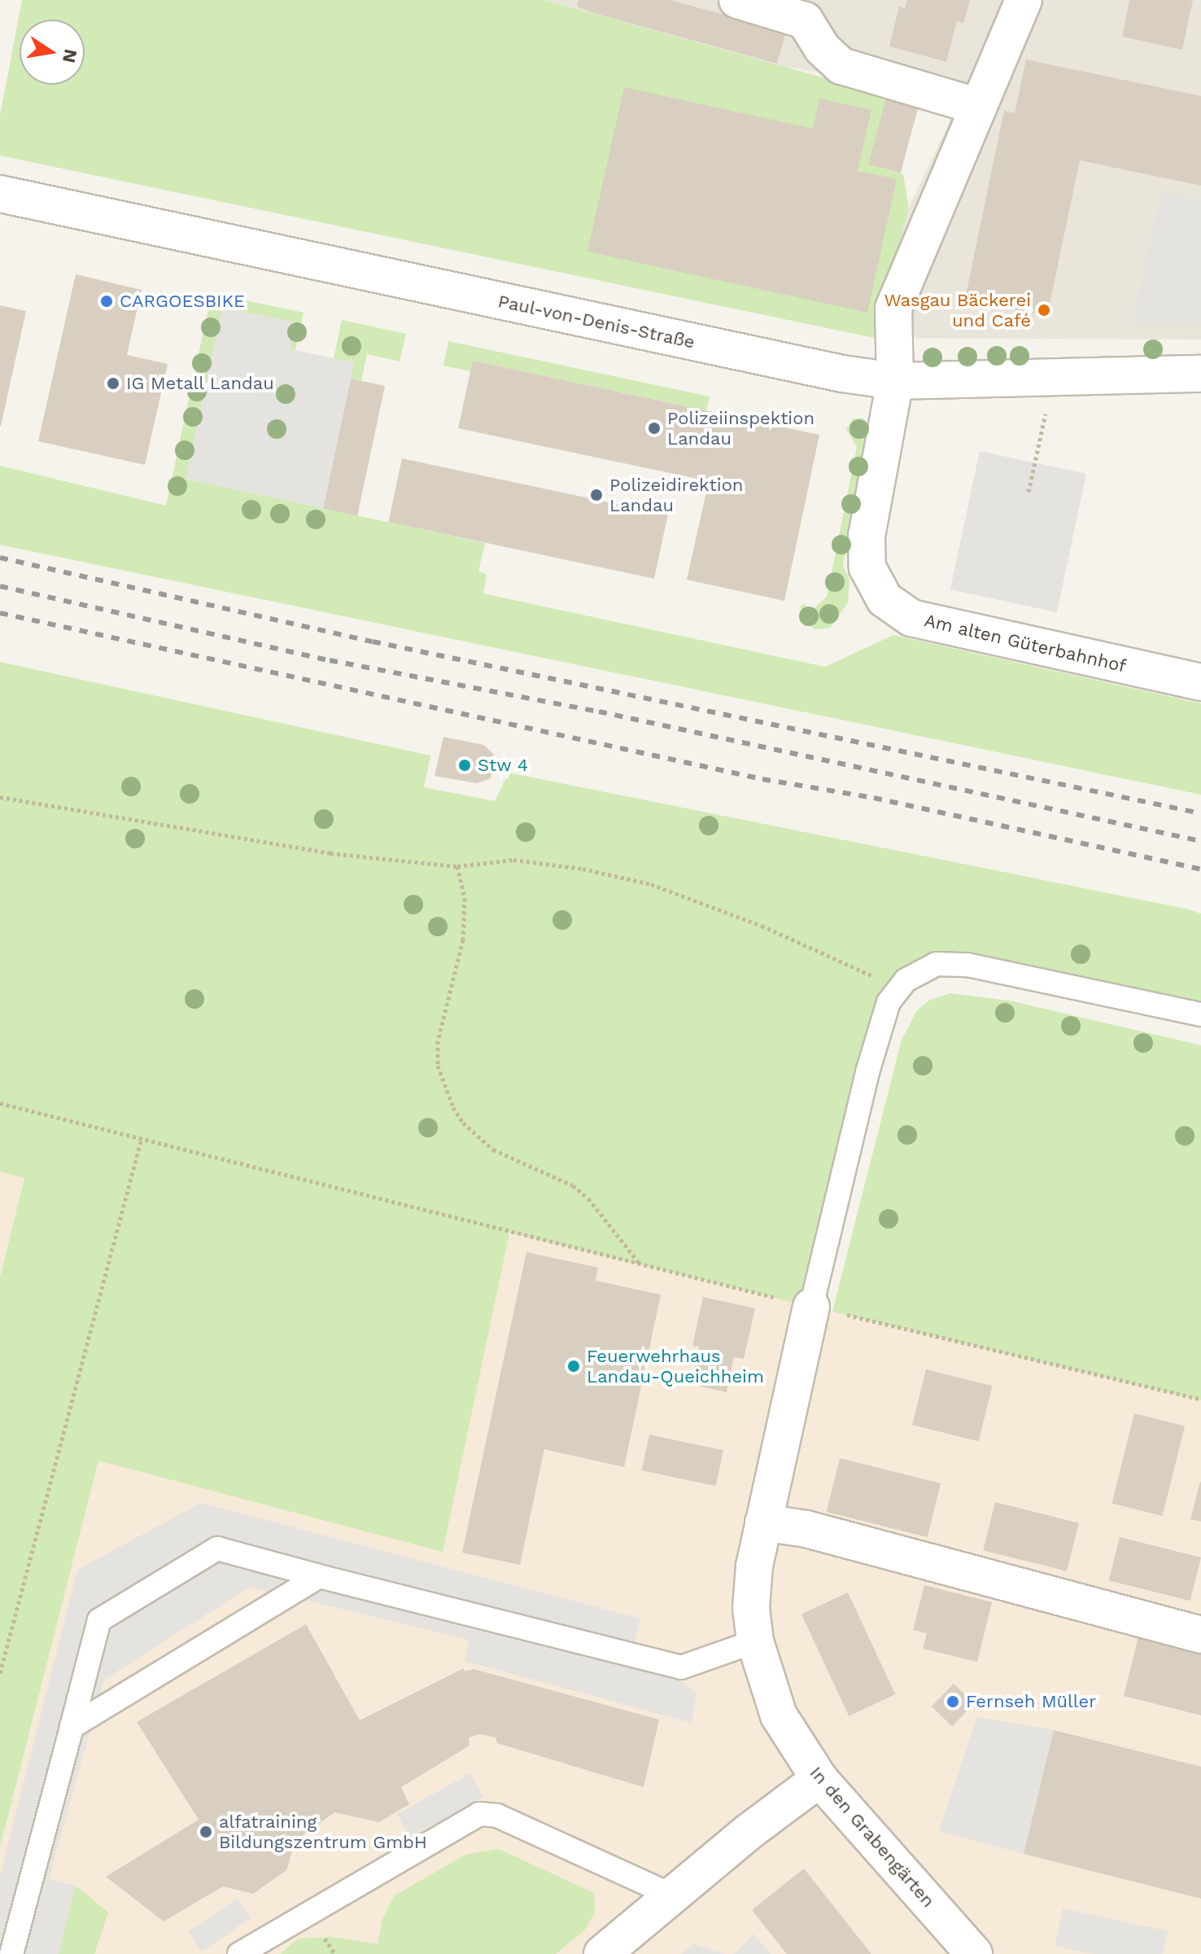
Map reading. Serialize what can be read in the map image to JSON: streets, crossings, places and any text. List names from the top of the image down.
{
  "streets": {
    "street": ["Paul-von-Denis-Straße", "Am alten Güterbahnhof", "In den Grabengärten"]
  },
  "crossings": [
    ["Paul-von-Denis-Straße", "Am alten Güterbahnhof"]
  ],
  "places": [
    "CARGOESBIKE",
    "Wasgau Bäckerei und Café",
    "IG Metall Landau",
    "Polizeiinspektion Landau",
    "Polizeidirektion Landau",
    "Stw 4",
    "Feuerwehrhaus Landau-Queichheim",
    "Fernseh Müller",
    "alfatraining Bildungszentrum GmbH"
  ],
  "north": "right"
}
